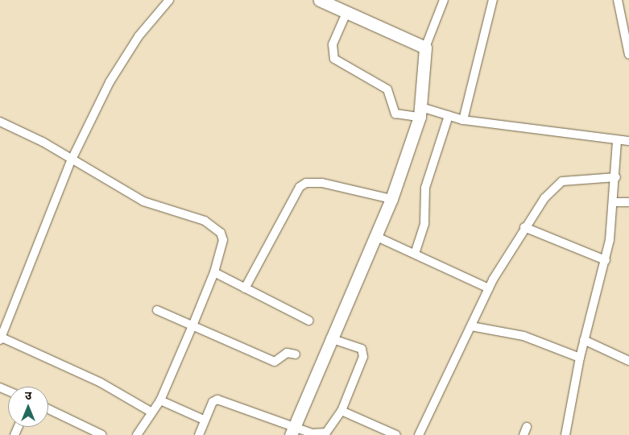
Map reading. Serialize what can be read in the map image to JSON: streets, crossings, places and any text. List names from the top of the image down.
{
  "north": "top"
}
